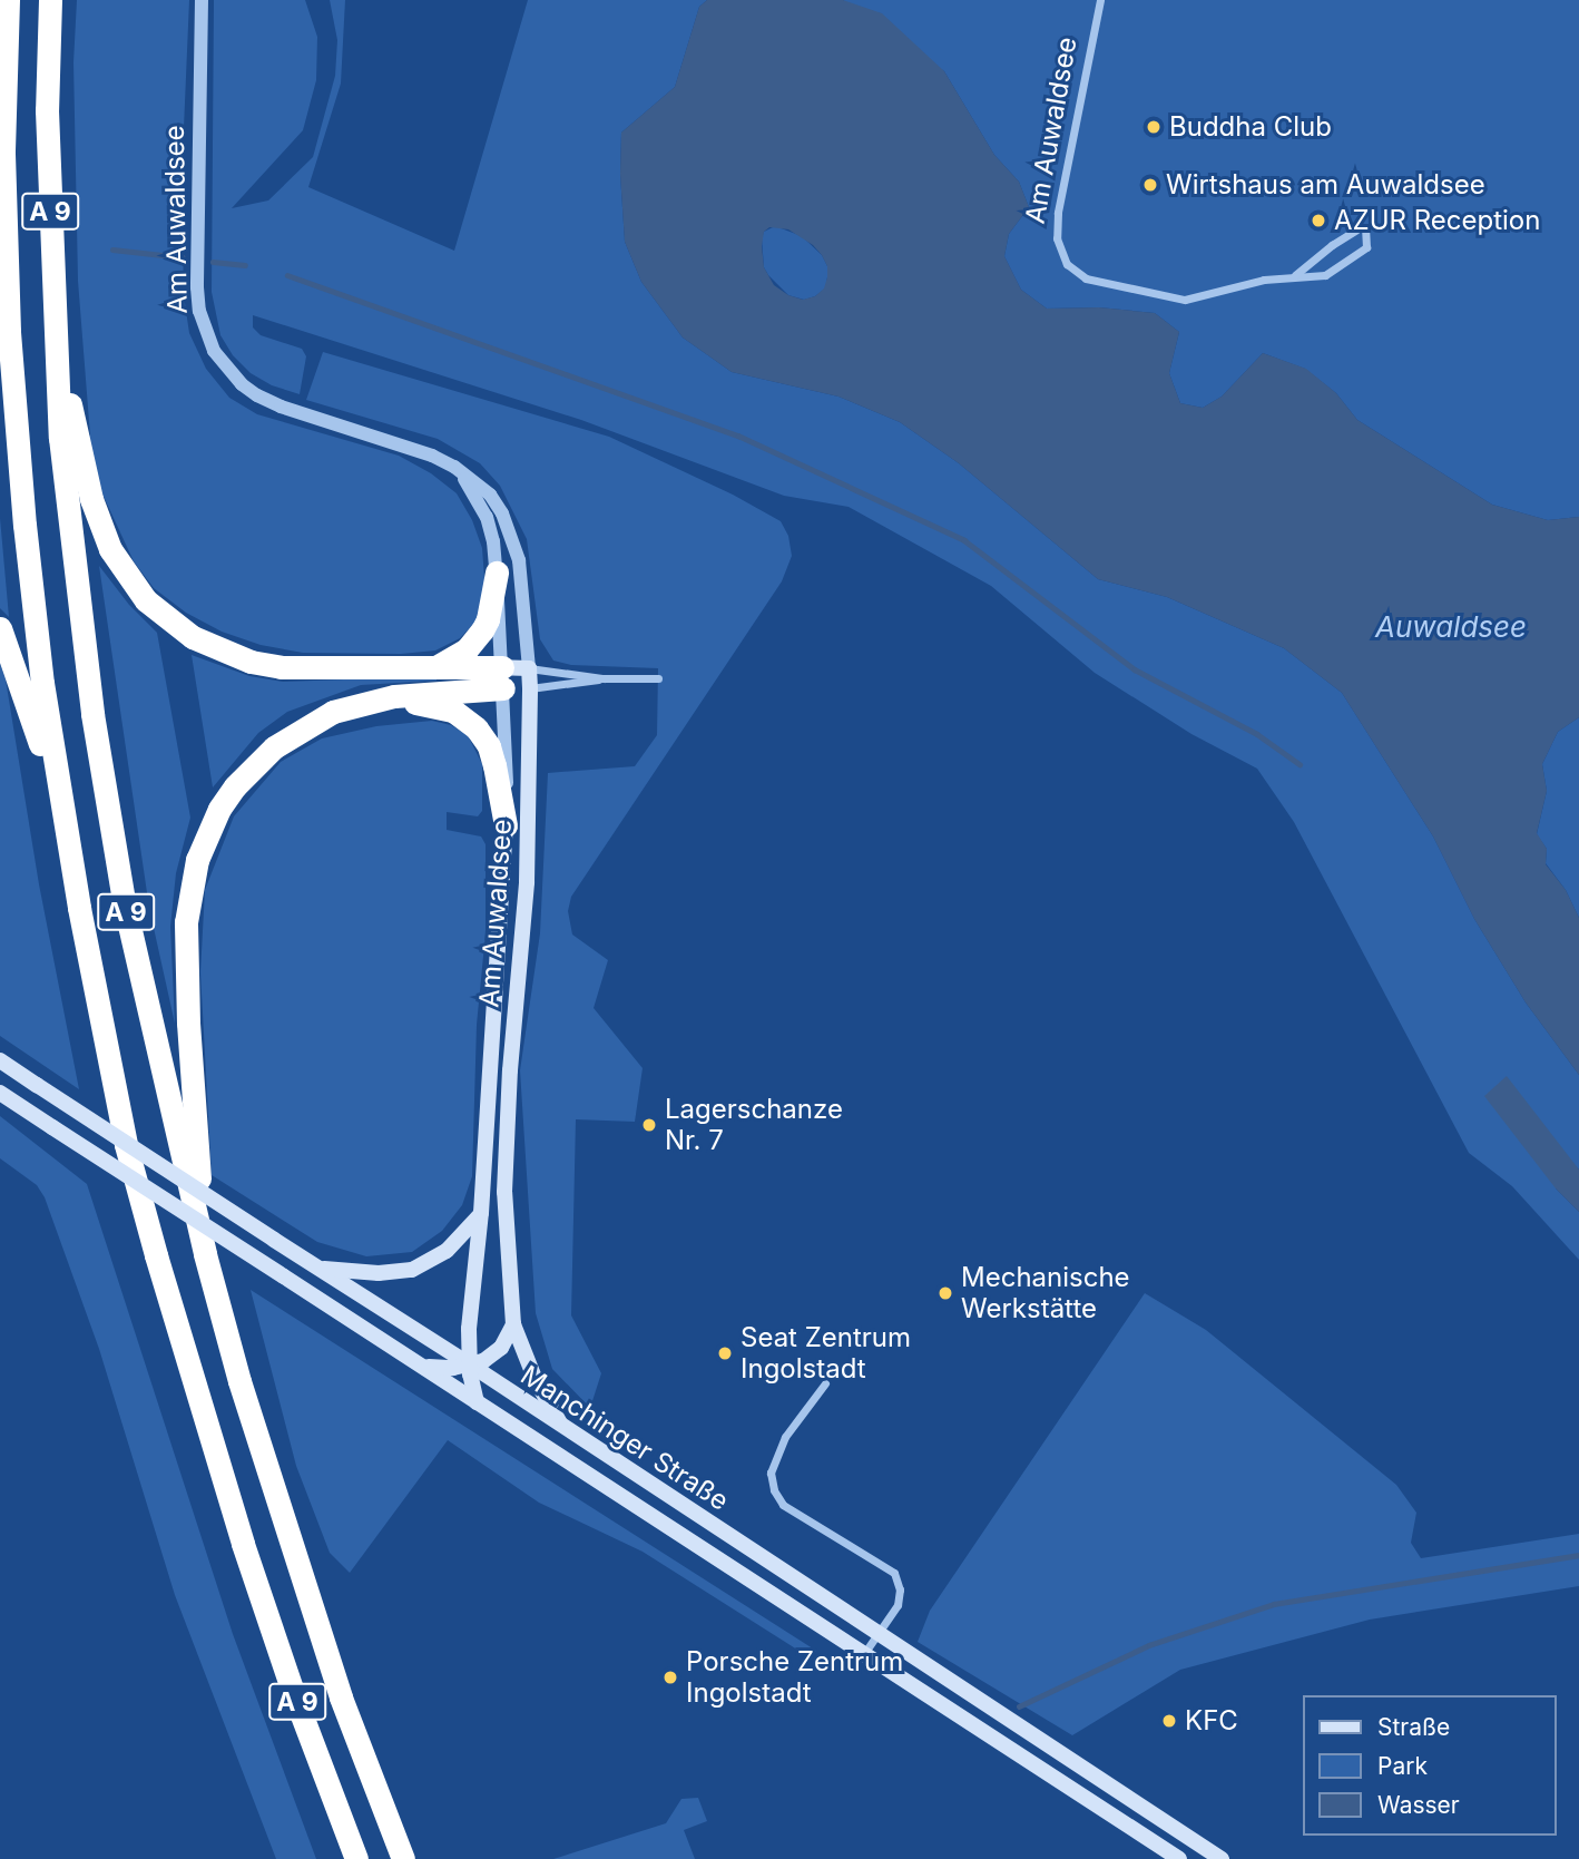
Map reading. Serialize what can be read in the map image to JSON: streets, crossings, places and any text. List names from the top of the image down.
{
  "streets": {
    "highway": ["A 9"],
    "main road": ["Am Auwaldsee", "Manchinger Straße"]
  },
  "crossings": [
    ["Am Auwaldsee", "Manchinger Straße"]
  ],
  "water": ["Auwaldsee"],
  "places": [
    "Buddha Club",
    "Wirtshaus am Auwaldsee",
    "AZUR Reception",
    "Lagerschanze Nr. 7",
    "Mechanische Werkstätte",
    "Seat Zentrum Ingolstadt",
    "Porsche Zentrum Ingolstadt",
    "KFC"
  ],
  "legend": ["Straße", "Park", "Wasser"]
}
